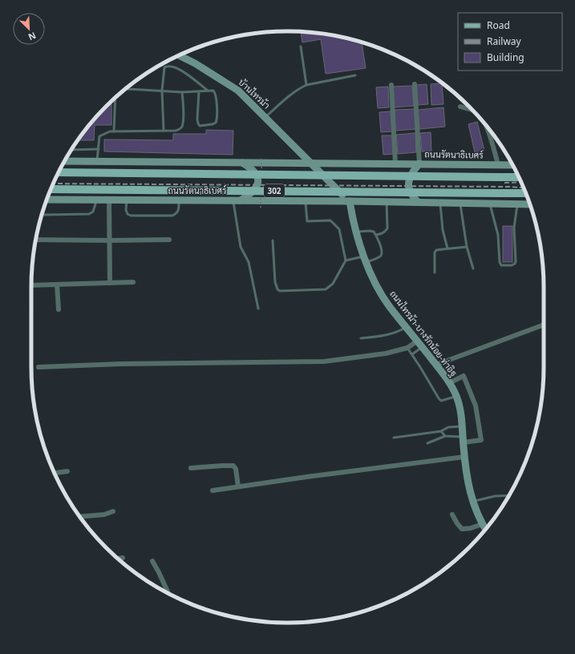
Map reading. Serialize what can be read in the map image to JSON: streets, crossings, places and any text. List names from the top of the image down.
{
  "streets": {
    "main road": [
      "บ้านไทรม้า",
      "ถนนรัตนาธิเบศร์",
      "302",
      "ถนนไทรม้า-บางรักน้อย-ท่าอิฐ"
    ]
  },
  "crossings": [
    ["บ้านไทรม้า", "ถนนรัตนาธิเบศร์"],
    ["ถนนรัตนาธิเบศร์", "ถนนไทรม้า-บางรักน้อย-ท่าอิฐ"]
  ],
  "legend": ["Road", "Railway", "Building"],
  "north": "bottom right"
}
